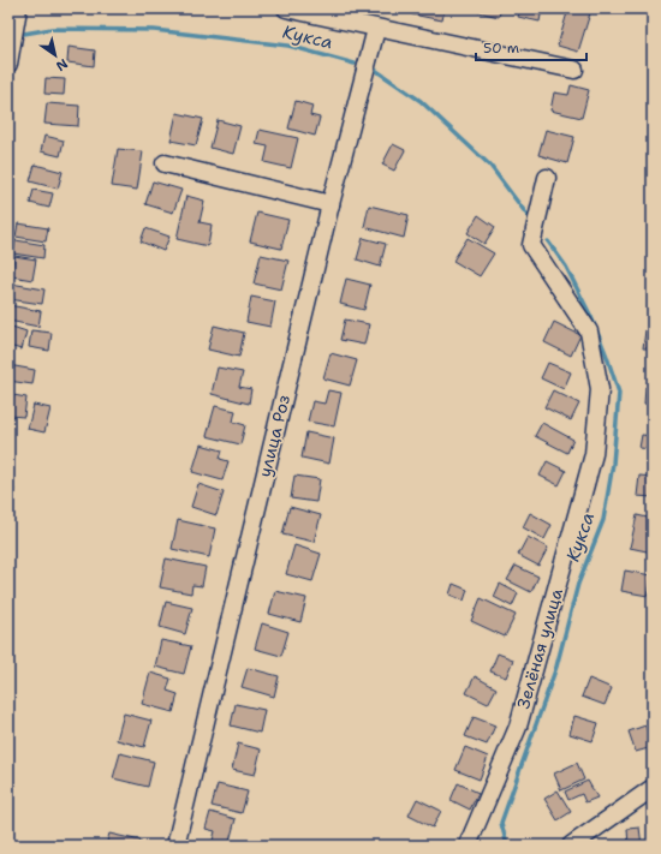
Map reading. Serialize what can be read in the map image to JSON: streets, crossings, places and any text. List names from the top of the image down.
{
  "streets": {
    "street": ["улица Роз", "Зелёная улица"]
  },
  "water": ["Кукса"],
  "scale_bar": "50 m",
  "north": "bottom right"
}
